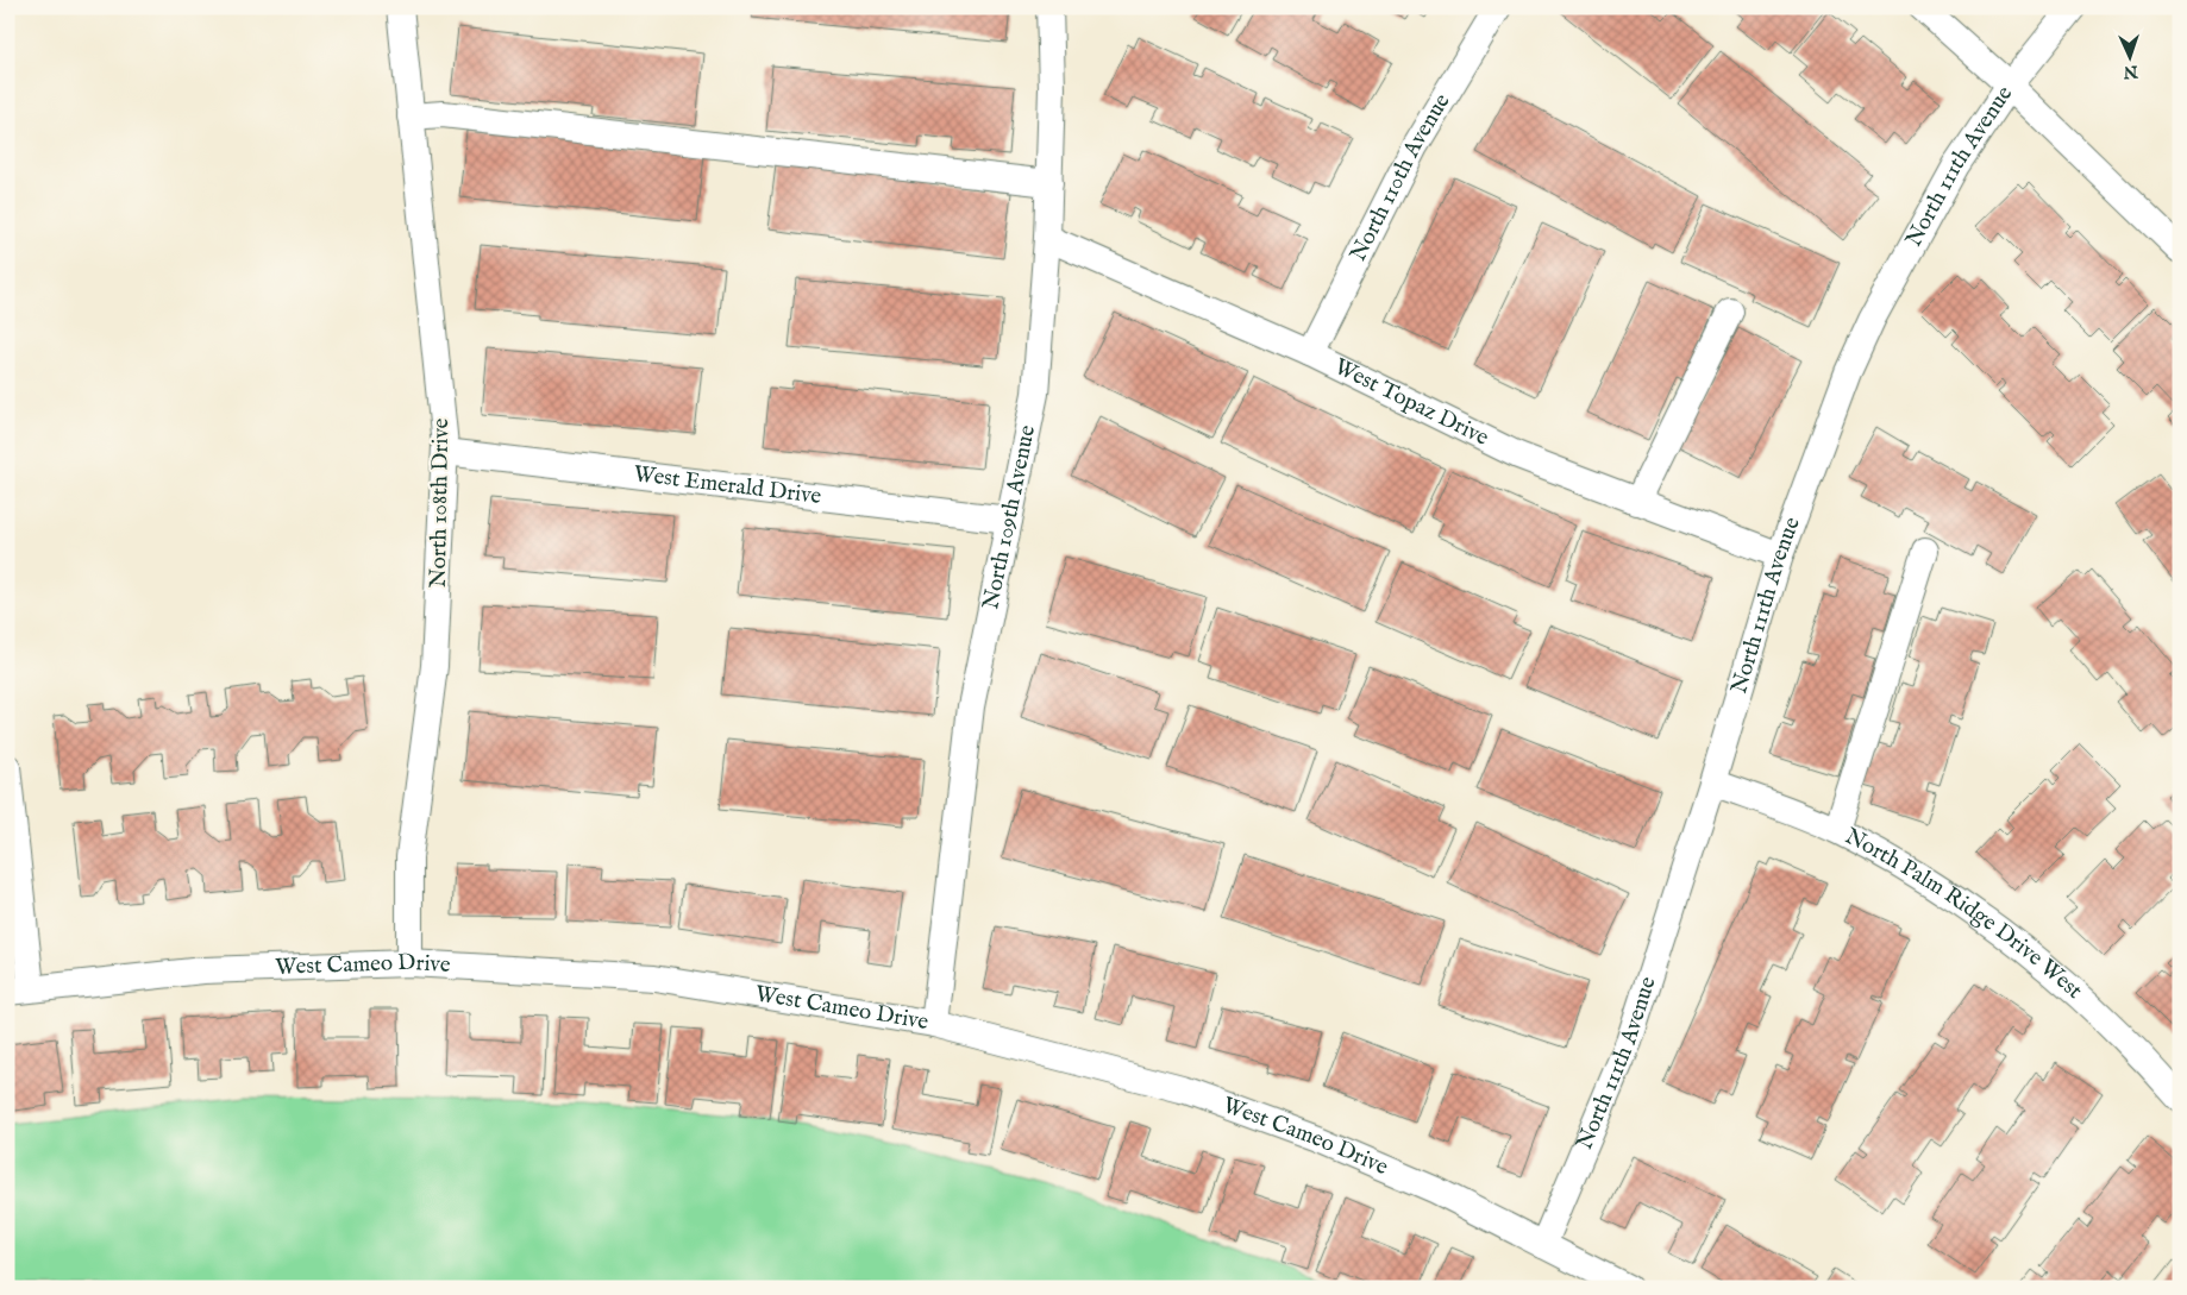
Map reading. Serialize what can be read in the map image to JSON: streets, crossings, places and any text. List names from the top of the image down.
{
  "streets": {
    "street": [
      "North 111th Avenue",
      "North 110th Avenue",
      "West Topaz Drive",
      "West Emerald Drive",
      "North 108th Drive",
      "North 109th Avenue",
      "North Palm Ridge Drive West",
      "West Cameo Drive"
    ]
  },
  "crossings": [
    ["North 111th Avenue", "West Topaz Drive"],
    ["North 111th Avenue", "North Palm Ridge Drive West"],
    ["North 111th Avenue", "West Cameo Drive"],
    ["North 110th Avenue", "West Topaz Drive"],
    ["West Topaz Drive", "North 109th Avenue"],
    ["West Emerald Drive", "North 108th Drive"],
    ["West Emerald Drive", "North 109th Avenue"],
    ["North 108th Drive", "West Cameo Drive"],
    ["North 109th Avenue", "West Cameo Drive"]
  ],
  "north": "bottom"
}
